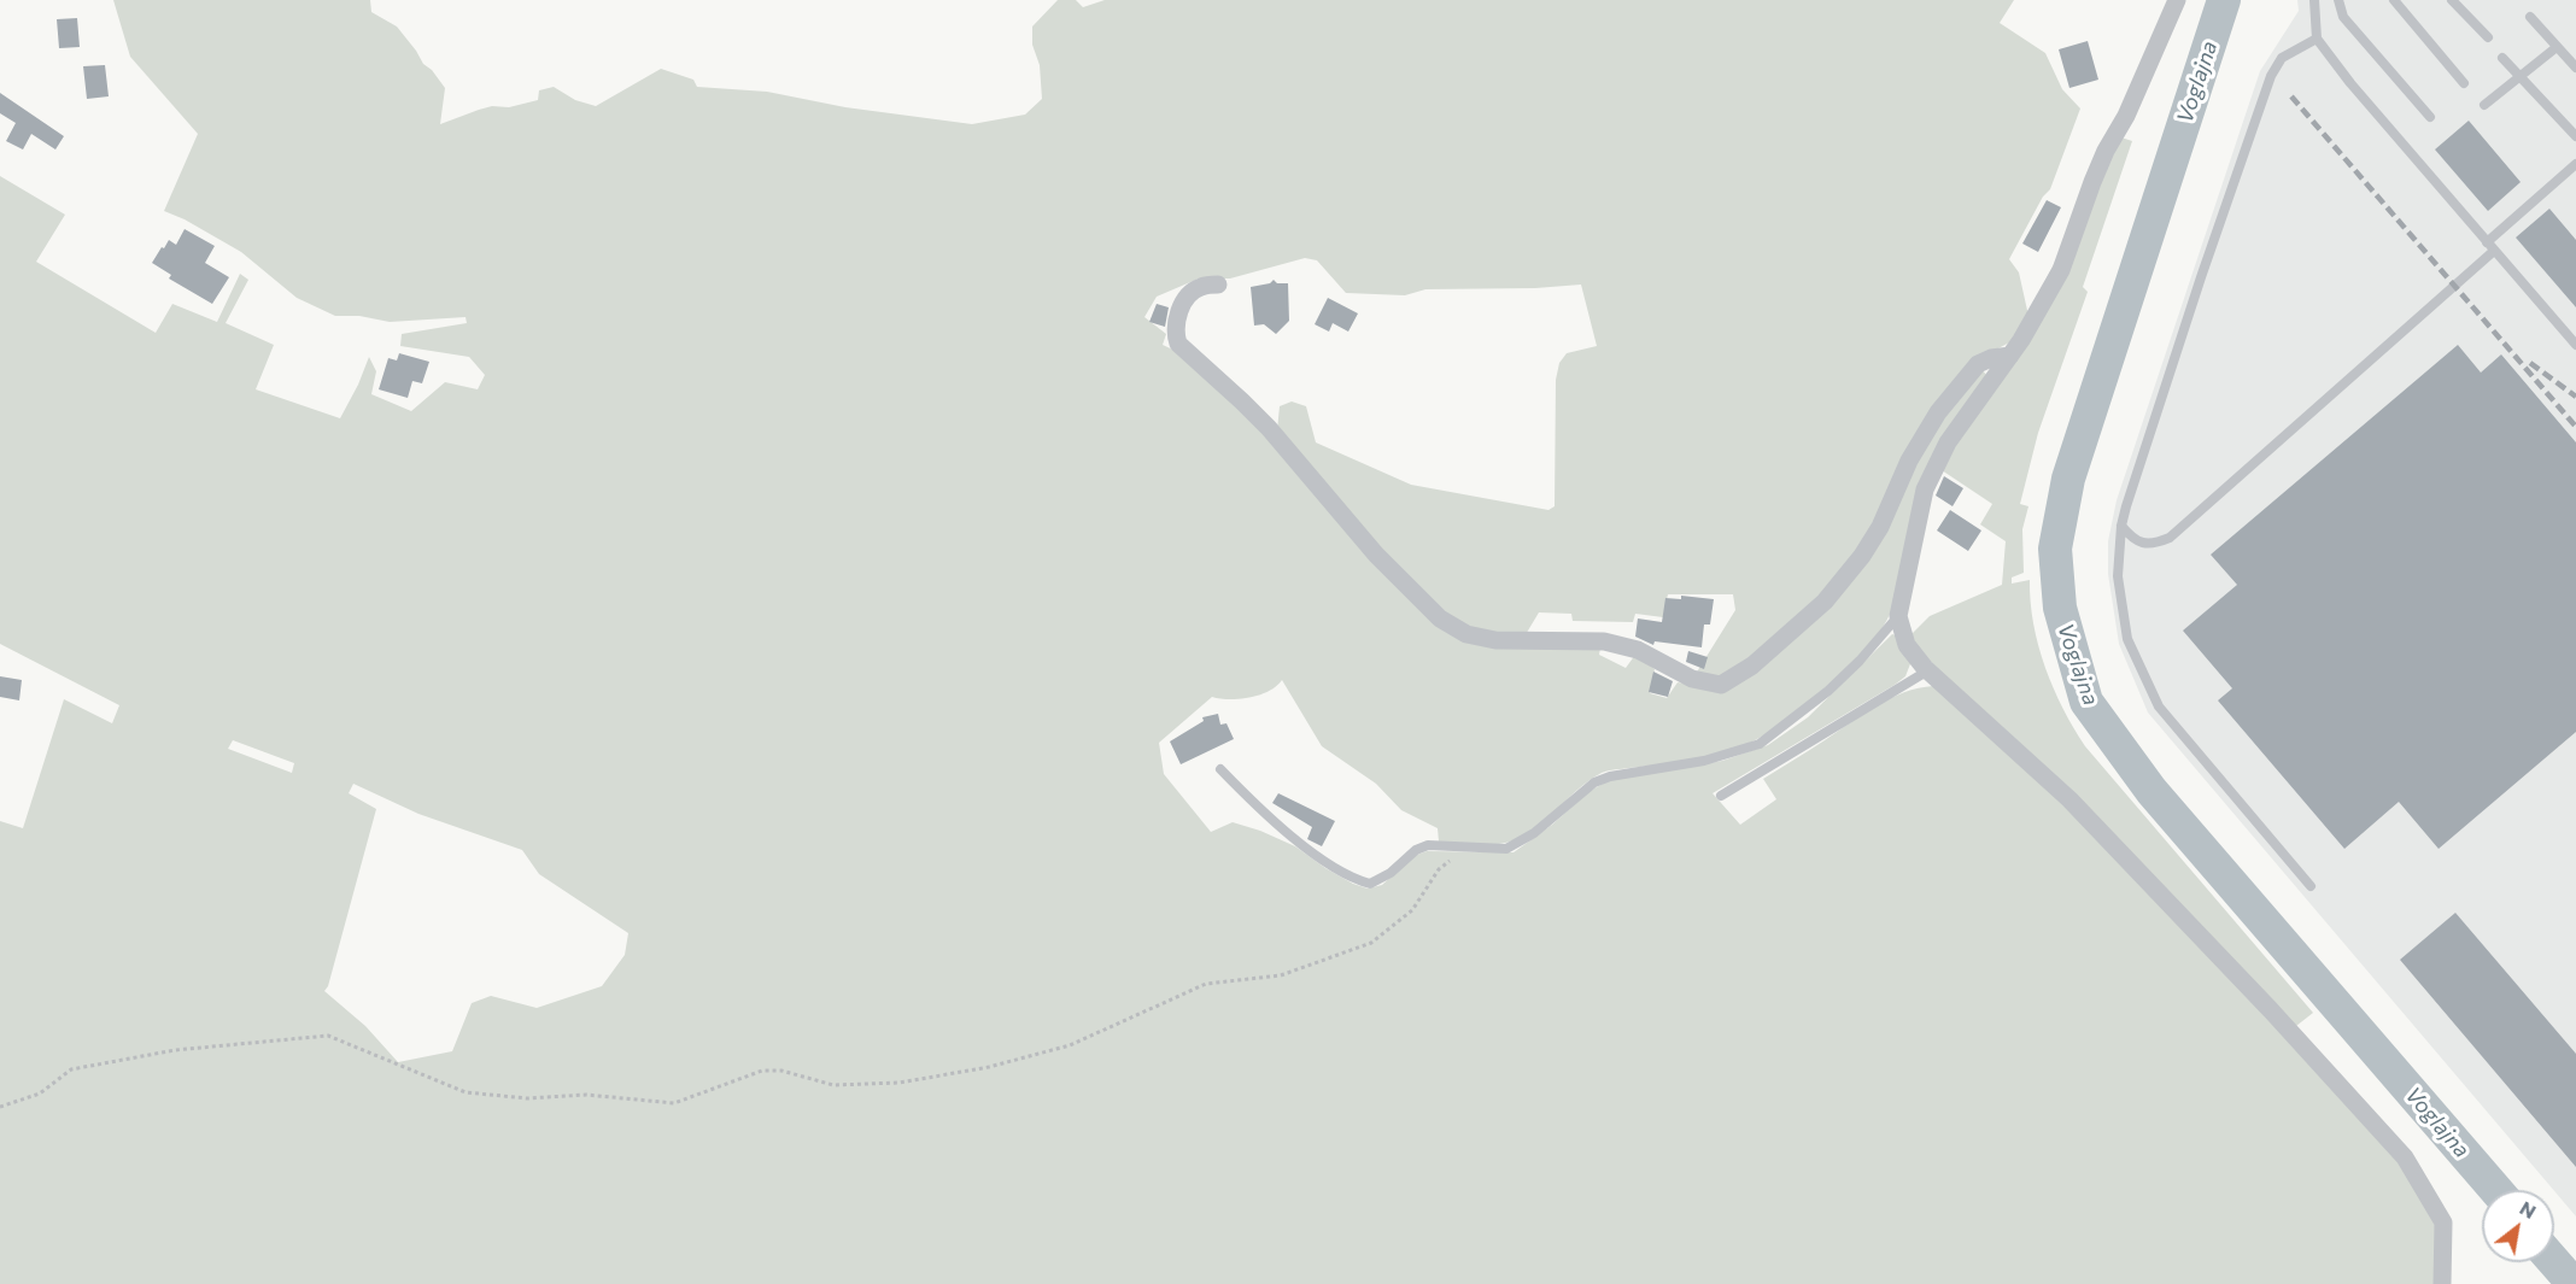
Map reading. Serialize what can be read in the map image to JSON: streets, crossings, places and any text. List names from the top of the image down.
{
  "water": ["Voglajna"],
  "north": "top right"
}
